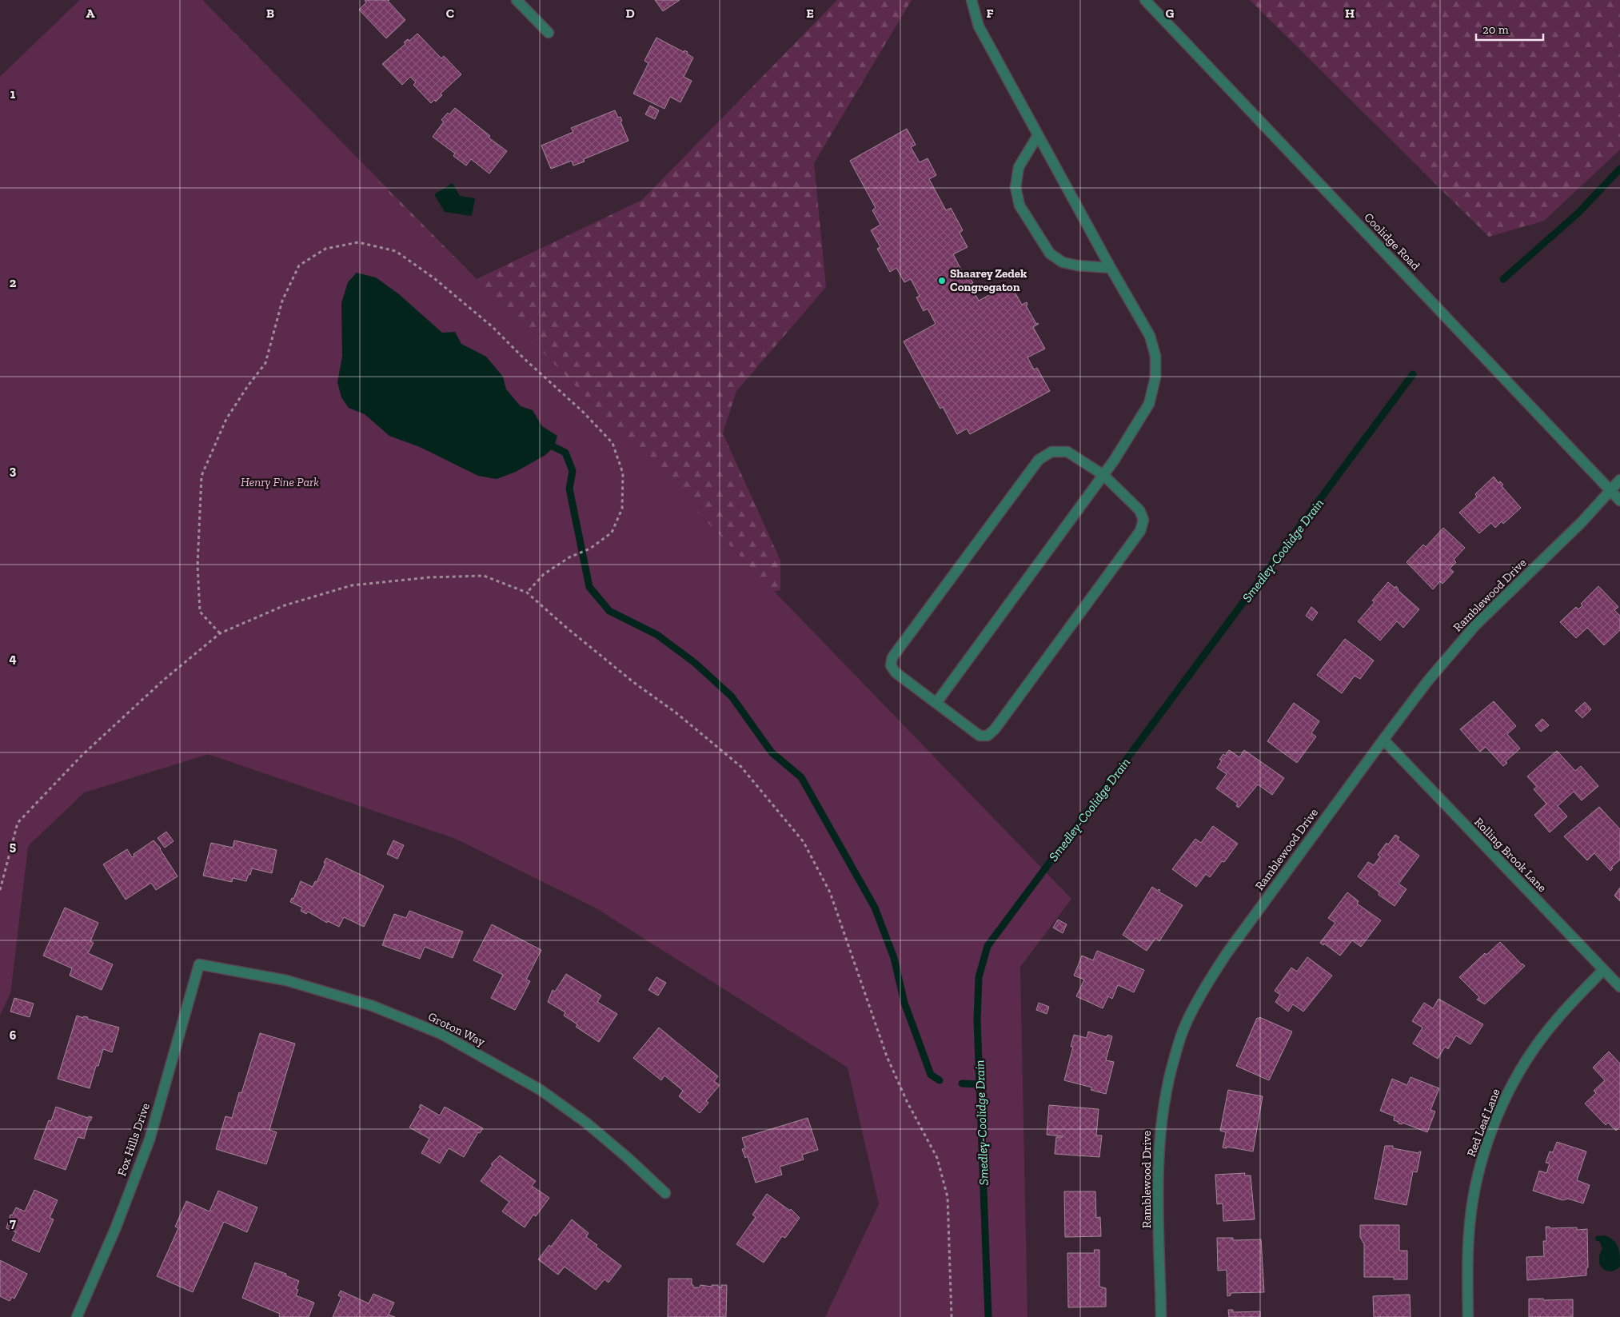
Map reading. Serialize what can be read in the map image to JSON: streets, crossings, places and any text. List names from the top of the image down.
{
  "streets": {
    "street": [
      "Coolidge Road",
      "Ramblewood Drive",
      "Rolling Brook Lane",
      "Groton Way",
      "Red Leaf Lane",
      "Fox Hills Drive"
    ]
  },
  "crossings": [
    ["Coolidge Road", "Ramblewood Drive"],
    ["Ramblewood Drive", "Rolling Brook Lane"],
    ["Rolling Brook Lane", "Red Leaf Lane"],
    ["Groton Way", "Fox Hills Drive"]
  ],
  "water": ["Smedley-Coolidge Drain"],
  "parks": ["Henry Fine Park"],
  "places": ["Shaarey Zedek Congregaton"],
  "scale_bar": "20 m",
  "grid": {
    "columns": [
      "A",
      "B",
      "C",
      "D",
      "E",
      "F",
      "G",
      "H"
    ],
    "rows": [
      "1",
      "2",
      "3",
      "4",
      "5",
      "6",
      "7"
    ]
  }
}
